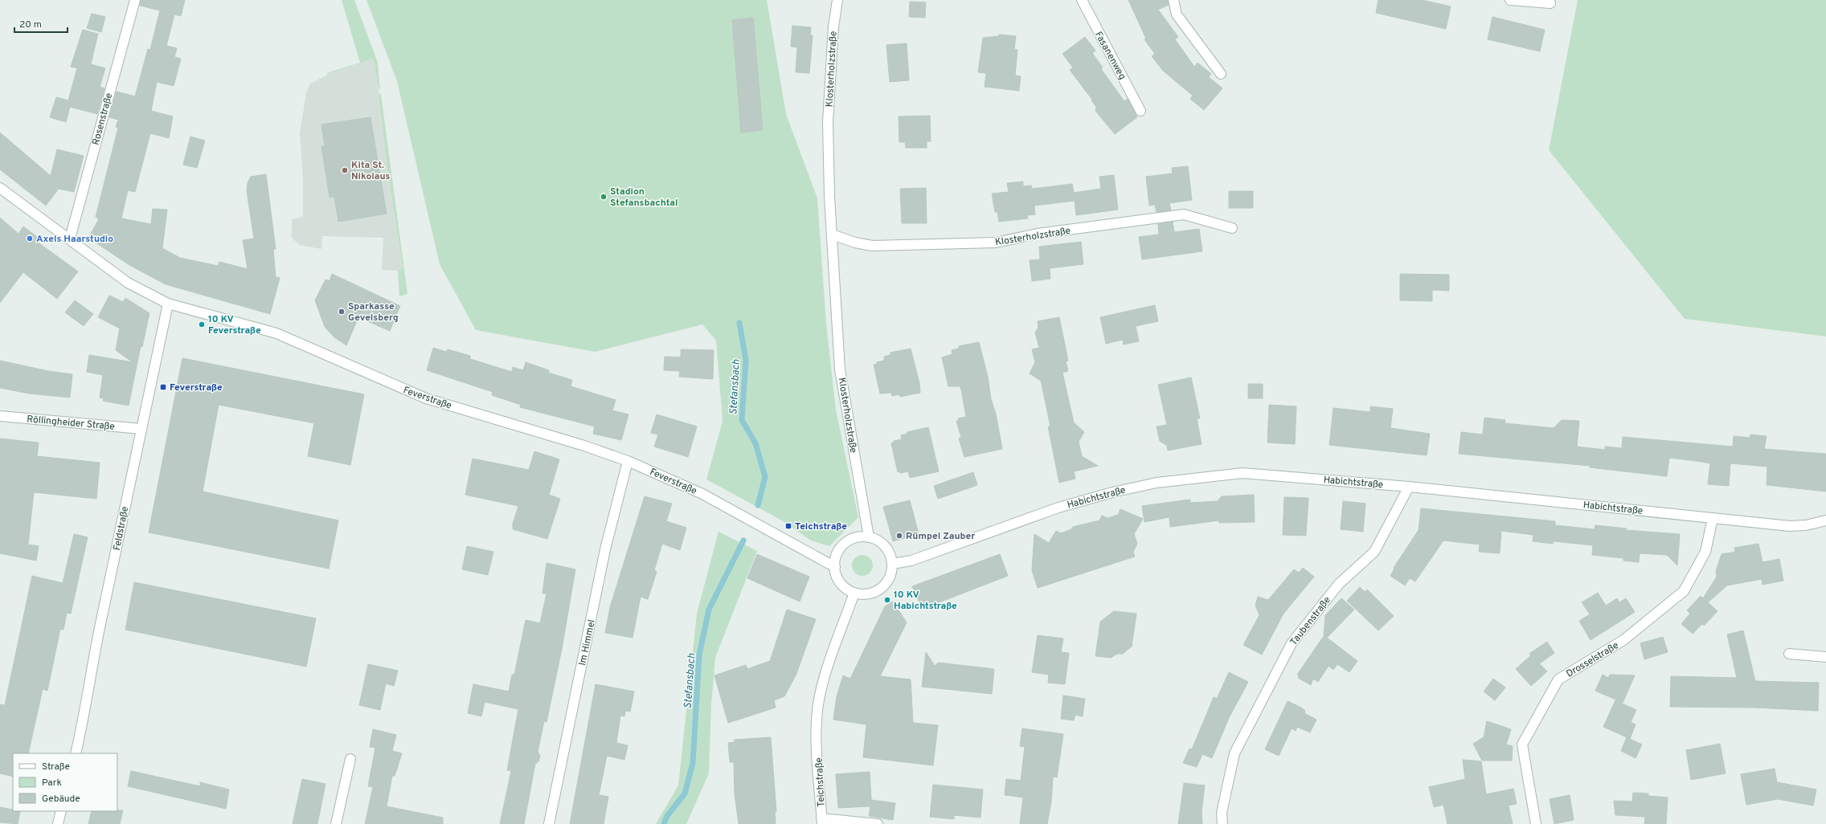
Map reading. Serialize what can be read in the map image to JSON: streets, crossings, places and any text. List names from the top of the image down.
{
  "streets": {
    "street": [
      "Fasanenweg",
      "Klosterholzstraße",
      "Rosenstraße",
      "Feverstraße",
      "Röllingheider Straße",
      "Habichtstraße",
      "Feldstraße",
      "Taubenstraße",
      "Im Himmel",
      "Drosselstraße",
      "Teichstraße"
    ]
  },
  "crossings": [
    ["Klosterholzstraße", "Feverstraße"],
    ["Klosterholzstraße", "Habichtstraße"],
    ["Klosterholzstraße", "Teichstraße"],
    ["Rosenstraße", "Feverstraße"],
    ["Feverstraße", "Habichtstraße"],
    ["Feverstraße", "Feldstraße"],
    ["Feverstraße", "Im Himmel"],
    ["Feverstraße", "Teichstraße"],
    ["Röllingheider Straße", "Feldstraße"],
    ["Habichtstraße", "Taubenstraße"],
    ["Habichtstraße", "Drosselstraße"],
    ["Habichtstraße", "Teichstraße"]
  ],
  "water": ["Stefansbach"],
  "places": {
    "other": [
      "Kita St. Nikolaus",
      "Stadion Stefansbachtal",
      "Axels Haarstudio",
      "Sparkasse Gevelsberg",
      "10 KV Feverstraße",
      "Rümpel Zauber",
      "10 KV Habichtstraße"
    ],
    "transit": ["Feverstraße", "Teichstraße"]
  },
  "legend": ["Straße", "Park", "Gebäude"],
  "scale_bar": "20 m"
}
